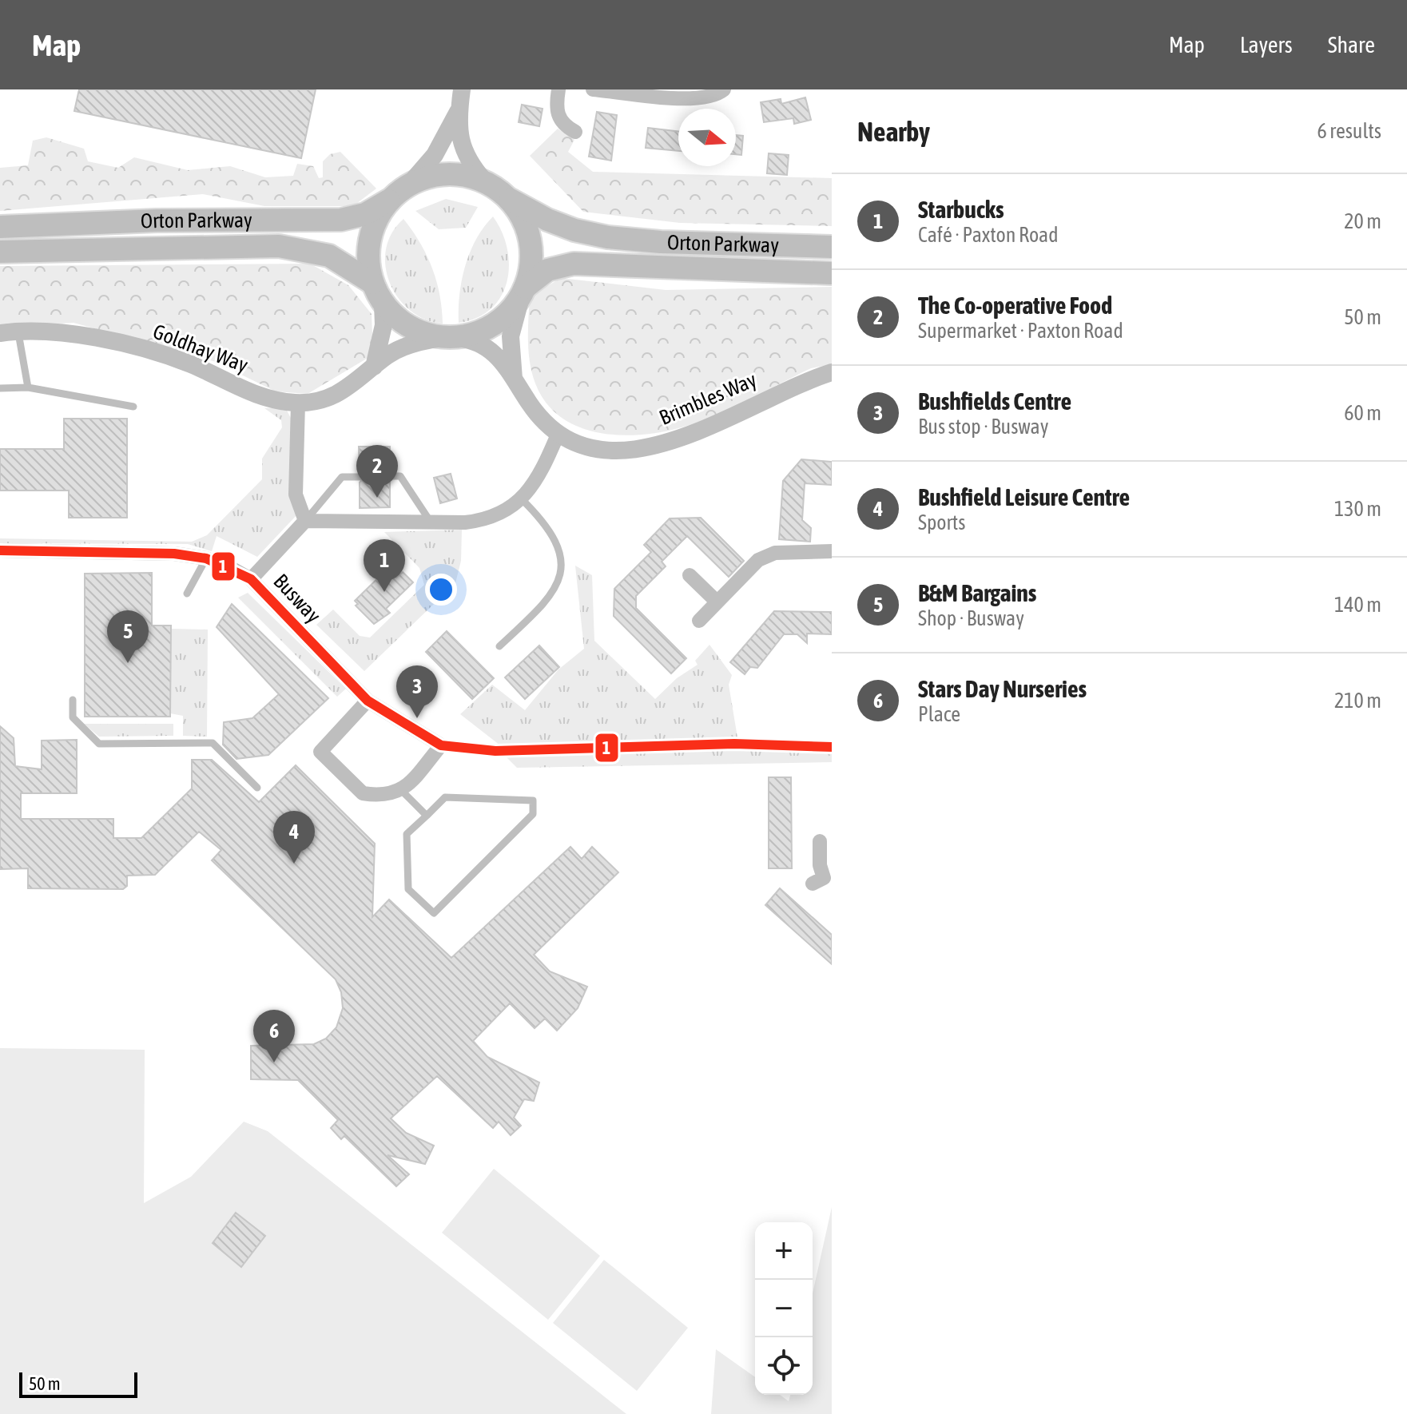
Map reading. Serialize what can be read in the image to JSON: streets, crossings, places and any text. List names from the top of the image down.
{
  "streets": {
    "main road": ["Orton Parkway"],
    "street": ["Goldhay Way", "Brimbles Way", "Busway"]
  },
  "crossings": [
    ["Orton Parkway", "Goldhay Way"],
    ["Orton Parkway", "Brimbles Way"],
    ["Goldhay Way", "Brimbles Way"]
  ],
  "lines": ["transit line 1"],
  "scale_bar": "50 m",
  "north": "right",
  "page": {
    "header": "Map",
    "nav": ["Map", "Layers", "Share"],
    "heading": ["Nearby", "6 results"],
    "list": [
      {
        "mark": "1",
        "name": "Starbucks",
        "note": "Café · Paxton Road",
        "value": "20 m"
      },
      {
        "mark": "2",
        "name": "The Co-operative Food",
        "note": "Supermarket · Paxton Road",
        "value": "50 m"
      },
      {
        "mark": "3",
        "name": "Bushfields Centre",
        "note": "Bus stop · Busway",
        "value": "60 m"
      },
      {
        "mark": "4",
        "name": "Bushfield Leisure Centre",
        "note": "Sports",
        "value": "130 m"
      },
      {
        "mark": "5",
        "name": "B&M Bargains",
        "note": "Shop · Busway",
        "value": "140 m"
      },
      {
        "mark": "6",
        "name": "Stars Day Nurseries",
        "note": "Place",
        "value": "210 m"
      }
    ],
    "pins": [
      "2",
      "1",
      "5",
      "3",
      "4",
      "6"
    ],
    "map_buttons": ["+", "−"],
    "scale": "50 m"
  }
}
